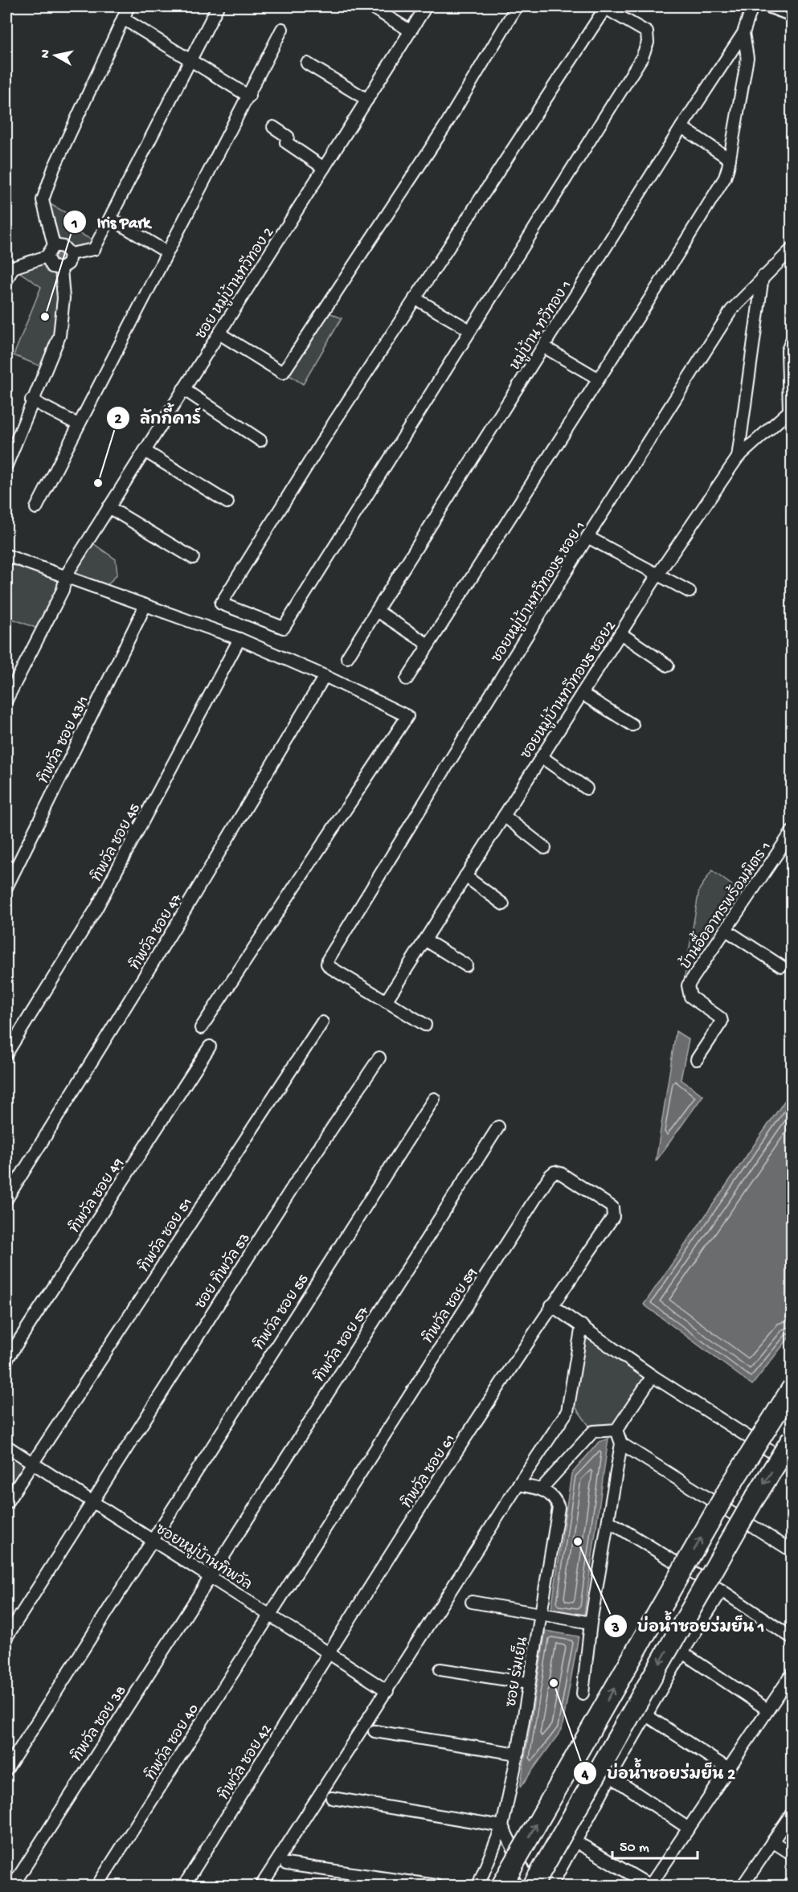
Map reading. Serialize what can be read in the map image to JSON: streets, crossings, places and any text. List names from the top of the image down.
{
  "streets": {
    "street": [
      "ซอย หมู่บ้านทวีทอง 2",
      "หมู่บ้าน ทวีทอง 1",
      "ซอยหมู่บ้านทวีทอง5 ซอย 1",
      "ซอยหมู่บ้านทวีทอง5 ซอย2",
      "ทิพวัล ซอย 43/1",
      "ทิพวัล ซอย 45",
      "บ้านอื้ออาทรพร้อมมิตร 1",
      "ทิพวัล ซอย 47",
      "ทิพวัล ซอย 49",
      "ทิพวัล ซอย 51",
      "ซอย ทิพวัล 53",
      "ทิพวัล ซอย 59",
      "ทิพวัล ซอย 55",
      "ทิพวัล ซอย 57",
      "ทิพวัล ซอย 61",
      "ซอยหมู่บ้านทิพวัล",
      "ซอย ร่มเย็น",
      "ทิพวัล ซอย 38",
      "ทิพวัล ซอย 40",
      "ทิพวัล ซอย 42"
    ]
  },
  "crossings": [
    ["ซอยหมู่บ้านทวีทอง5 ซอย 1", "ซอยหมู่บ้านทวีทอง5 ซอย2"],
    ["ทิพวัล ซอย 51", "ซอยหมู่บ้านทิพวัล"],
    ["ซอย ทิพวัล 53", "ซอยหมู่บ้านทิพวัล"],
    ["ทิพวัล ซอย 59", "ทิพวัล ซอย 61"],
    ["ทิพวัล ซอย 59", "ซอยหมู่บ้านทิพวัล"],
    ["ทิพวัล ซอย 59", "ทิพวัล ซอย 40"],
    ["ทิพวัล ซอย 55", "ซอยหมู่บ้านทิพวัล"],
    ["ทิพวัล ซอย 57", "ซอยหมู่บ้านทิพวัล"],
    ["ทิพวัล ซอย 57", "ทิพวัล ซอย 38"],
    ["ทิพวัล ซอย 61", "ซอยหมู่บ้านทิพวัล"],
    ["ทิพวัล ซอย 61", "ทิพวัล ซอย 42"],
    ["ซอยหมู่บ้านทิพวัล", "ทิพวัล ซอย 38"],
    ["ซอยหมู่บ้านทิพวัล", "ทิพวัล ซอย 40"],
    ["ซอยหมู่บ้านทิพวัล", "ทิพวัล ซอย 42"]
  ],
  "places": [
    "Iris Park",
    "ลักกี้คาร์",
    "บ่อน้ำซอยร่มย็น 1",
    "บ่อน้ำซอยร่มย็น 2"
  ],
  "scale_bar": "50 m",
  "north": "left"
}
